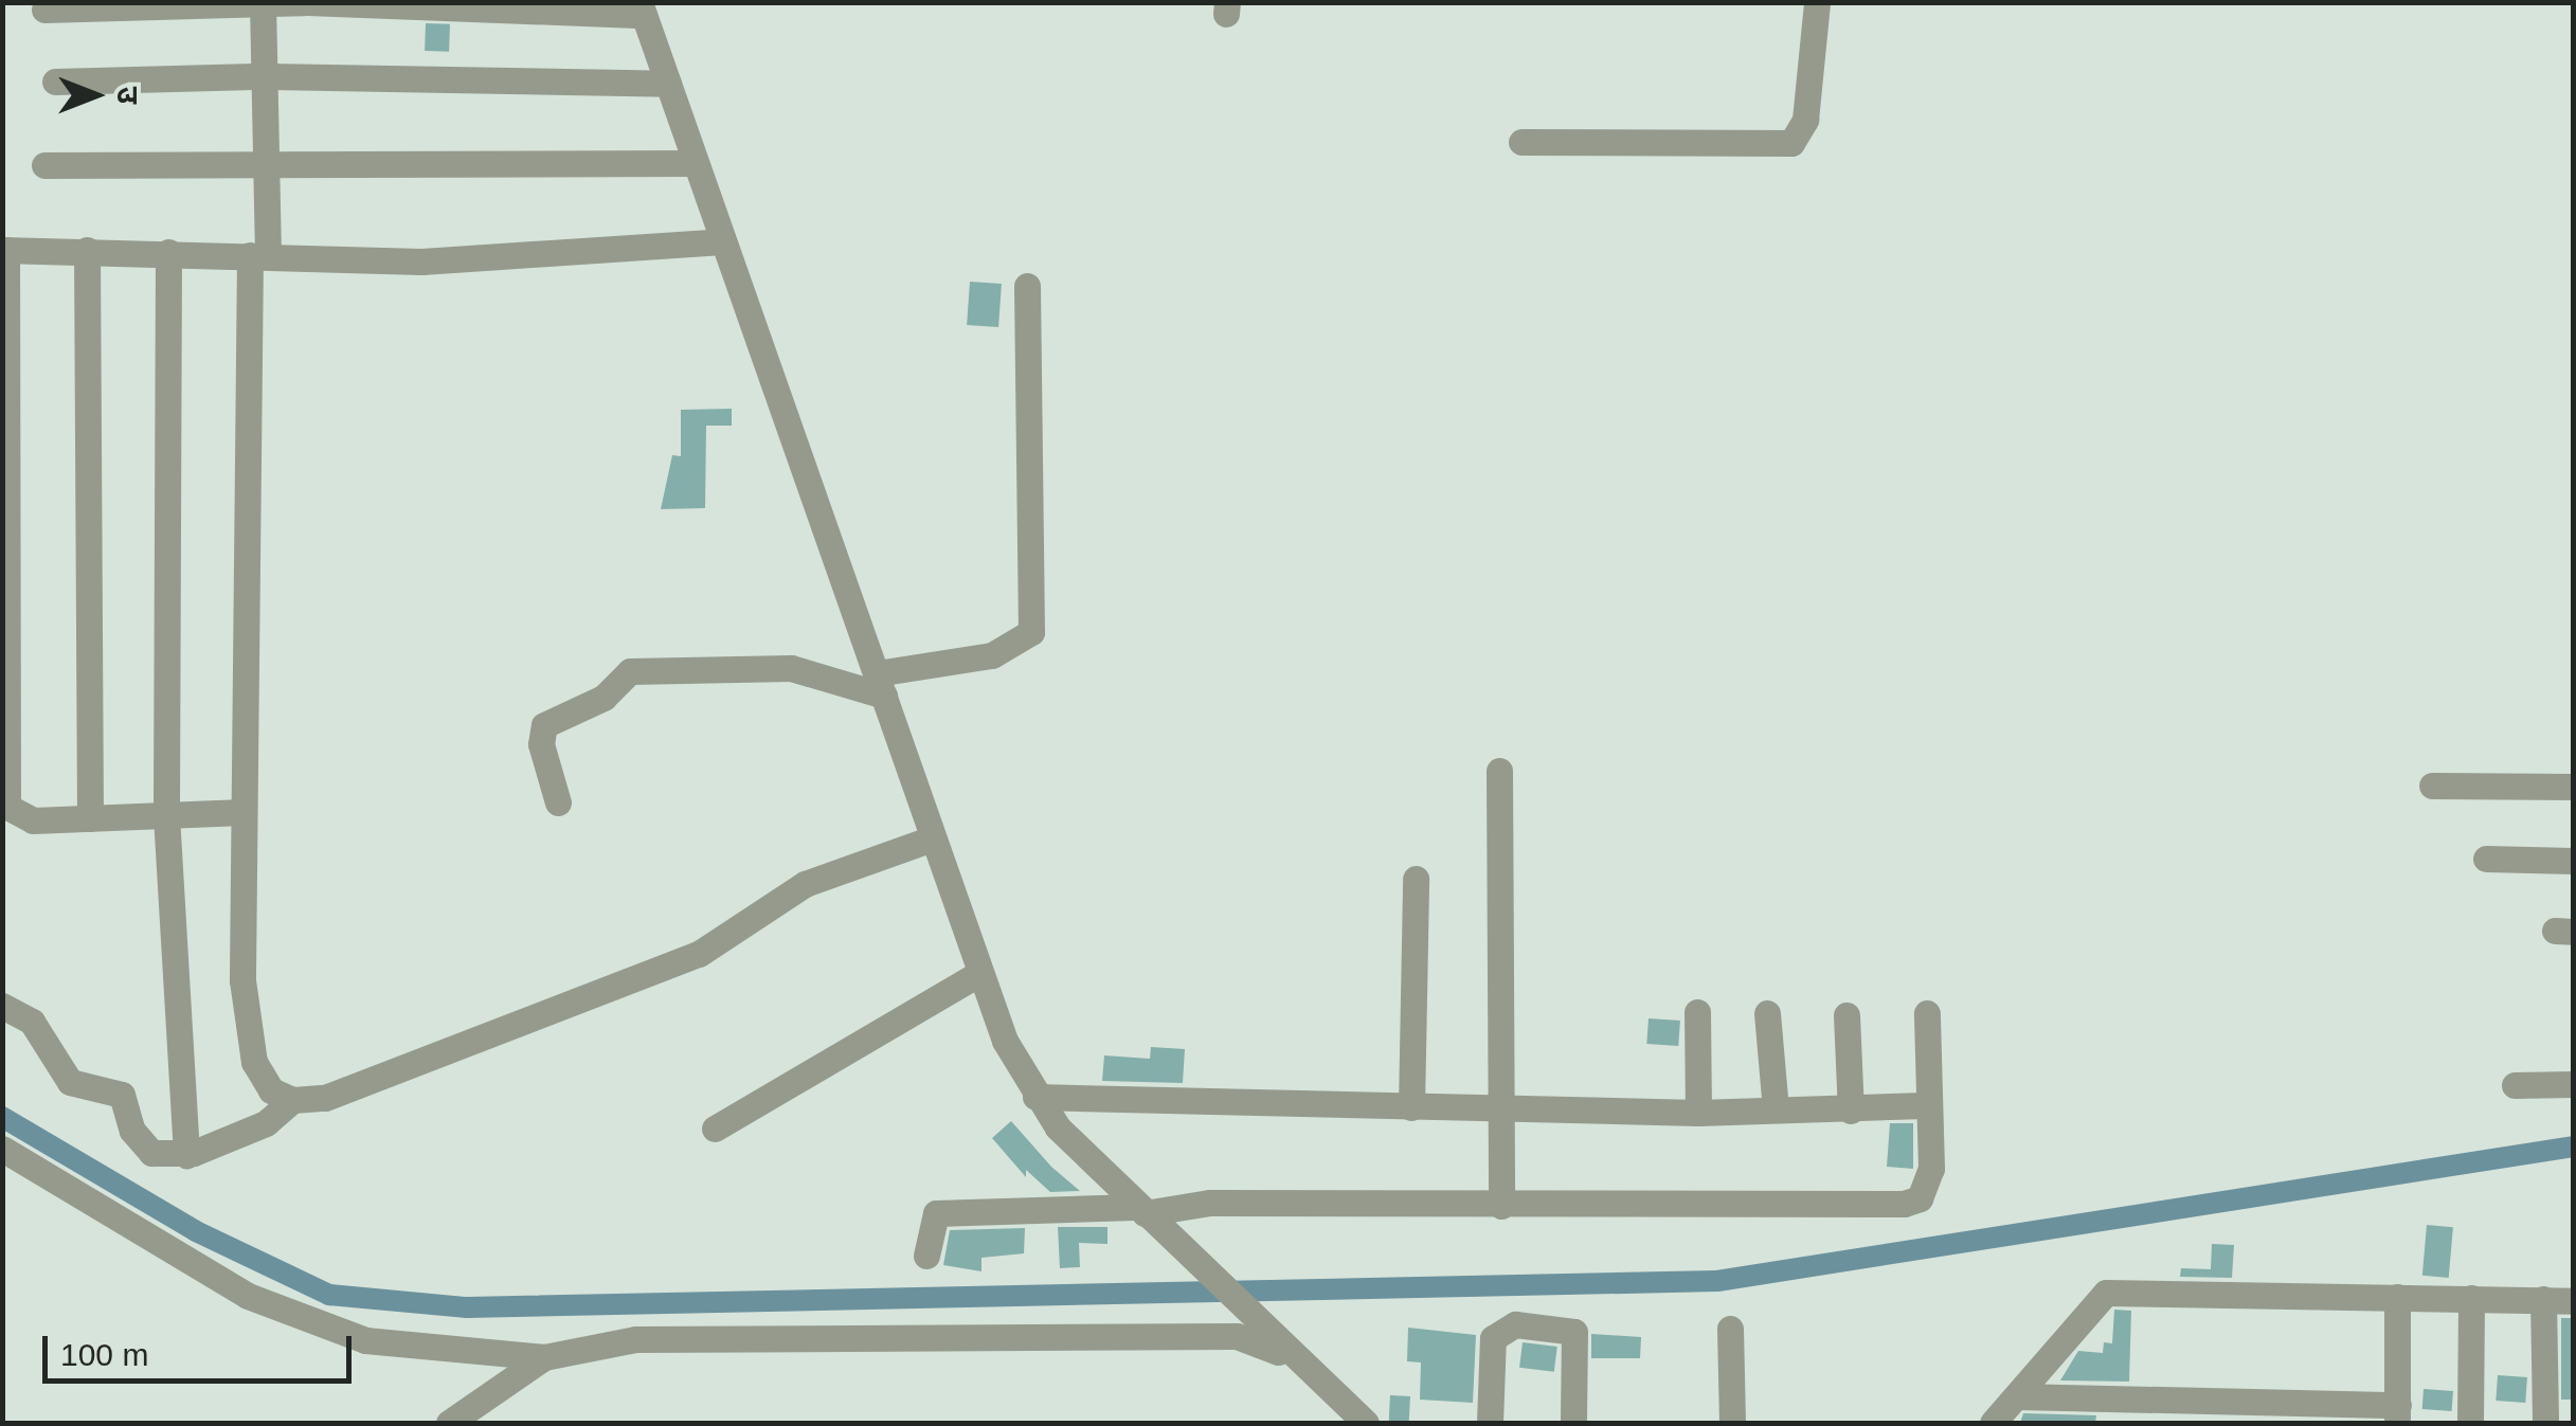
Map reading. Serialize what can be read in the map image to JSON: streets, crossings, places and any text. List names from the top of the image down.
{
  "scale_bar": "100 m",
  "north": "right"
}
